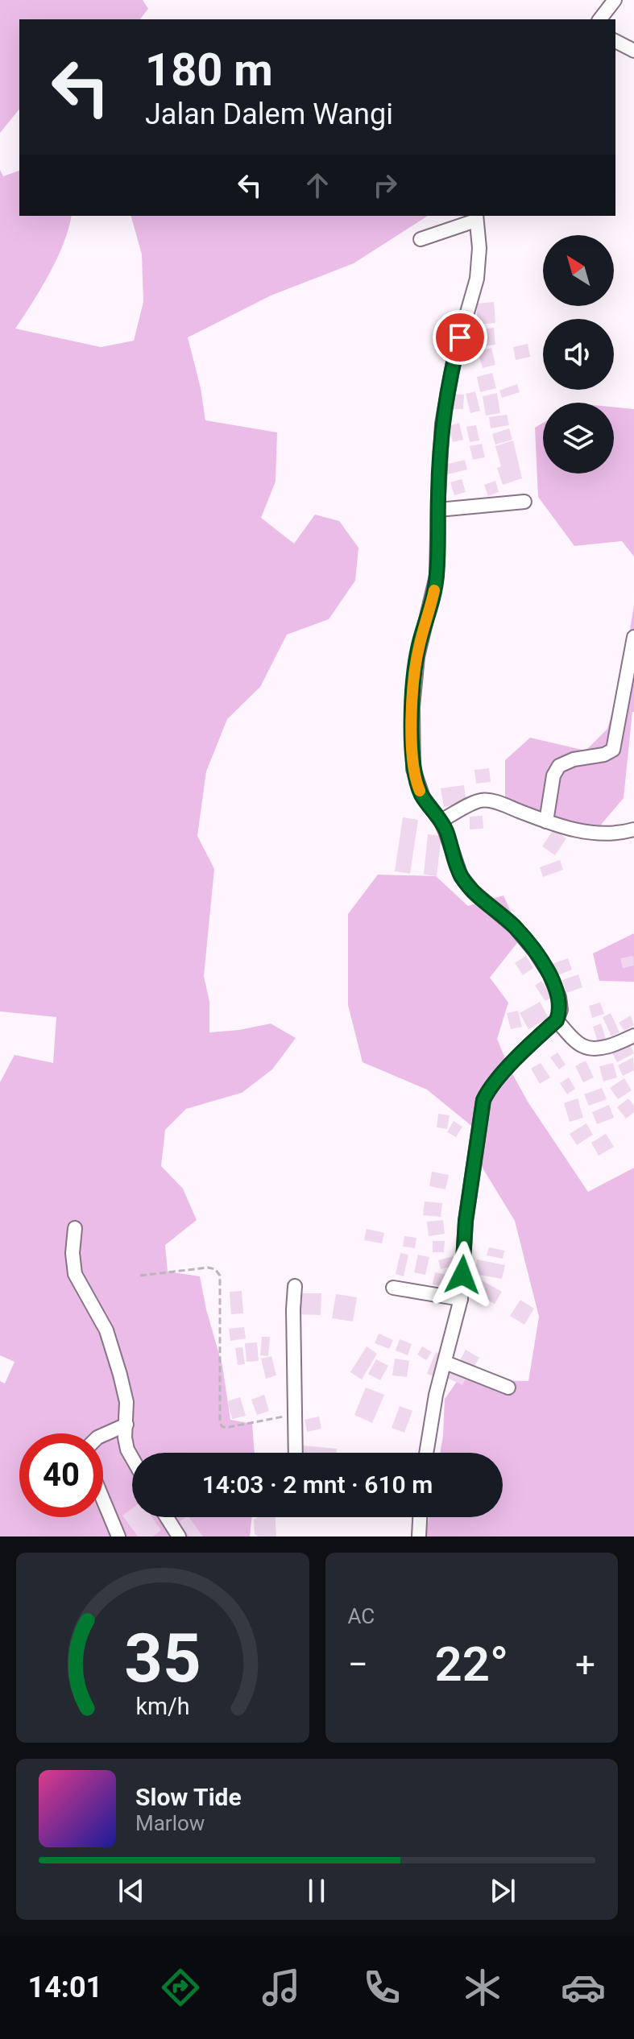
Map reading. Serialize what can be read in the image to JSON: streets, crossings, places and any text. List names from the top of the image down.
{
  "north": "top left",
  "page": {
    "turn": ["180 m", "Jalan Dalem Wangi"],
    "limit": "40",
    "trip": "14:03 · 2 mnt · 610 m",
    "tile": "AC",
    "heat": ["−", "22°", "+"],
    "song": ["Slow Tide", "Marlow"],
    "tabs": "14:01",
    "gauge": ["35", "km/h"]
  }
}
